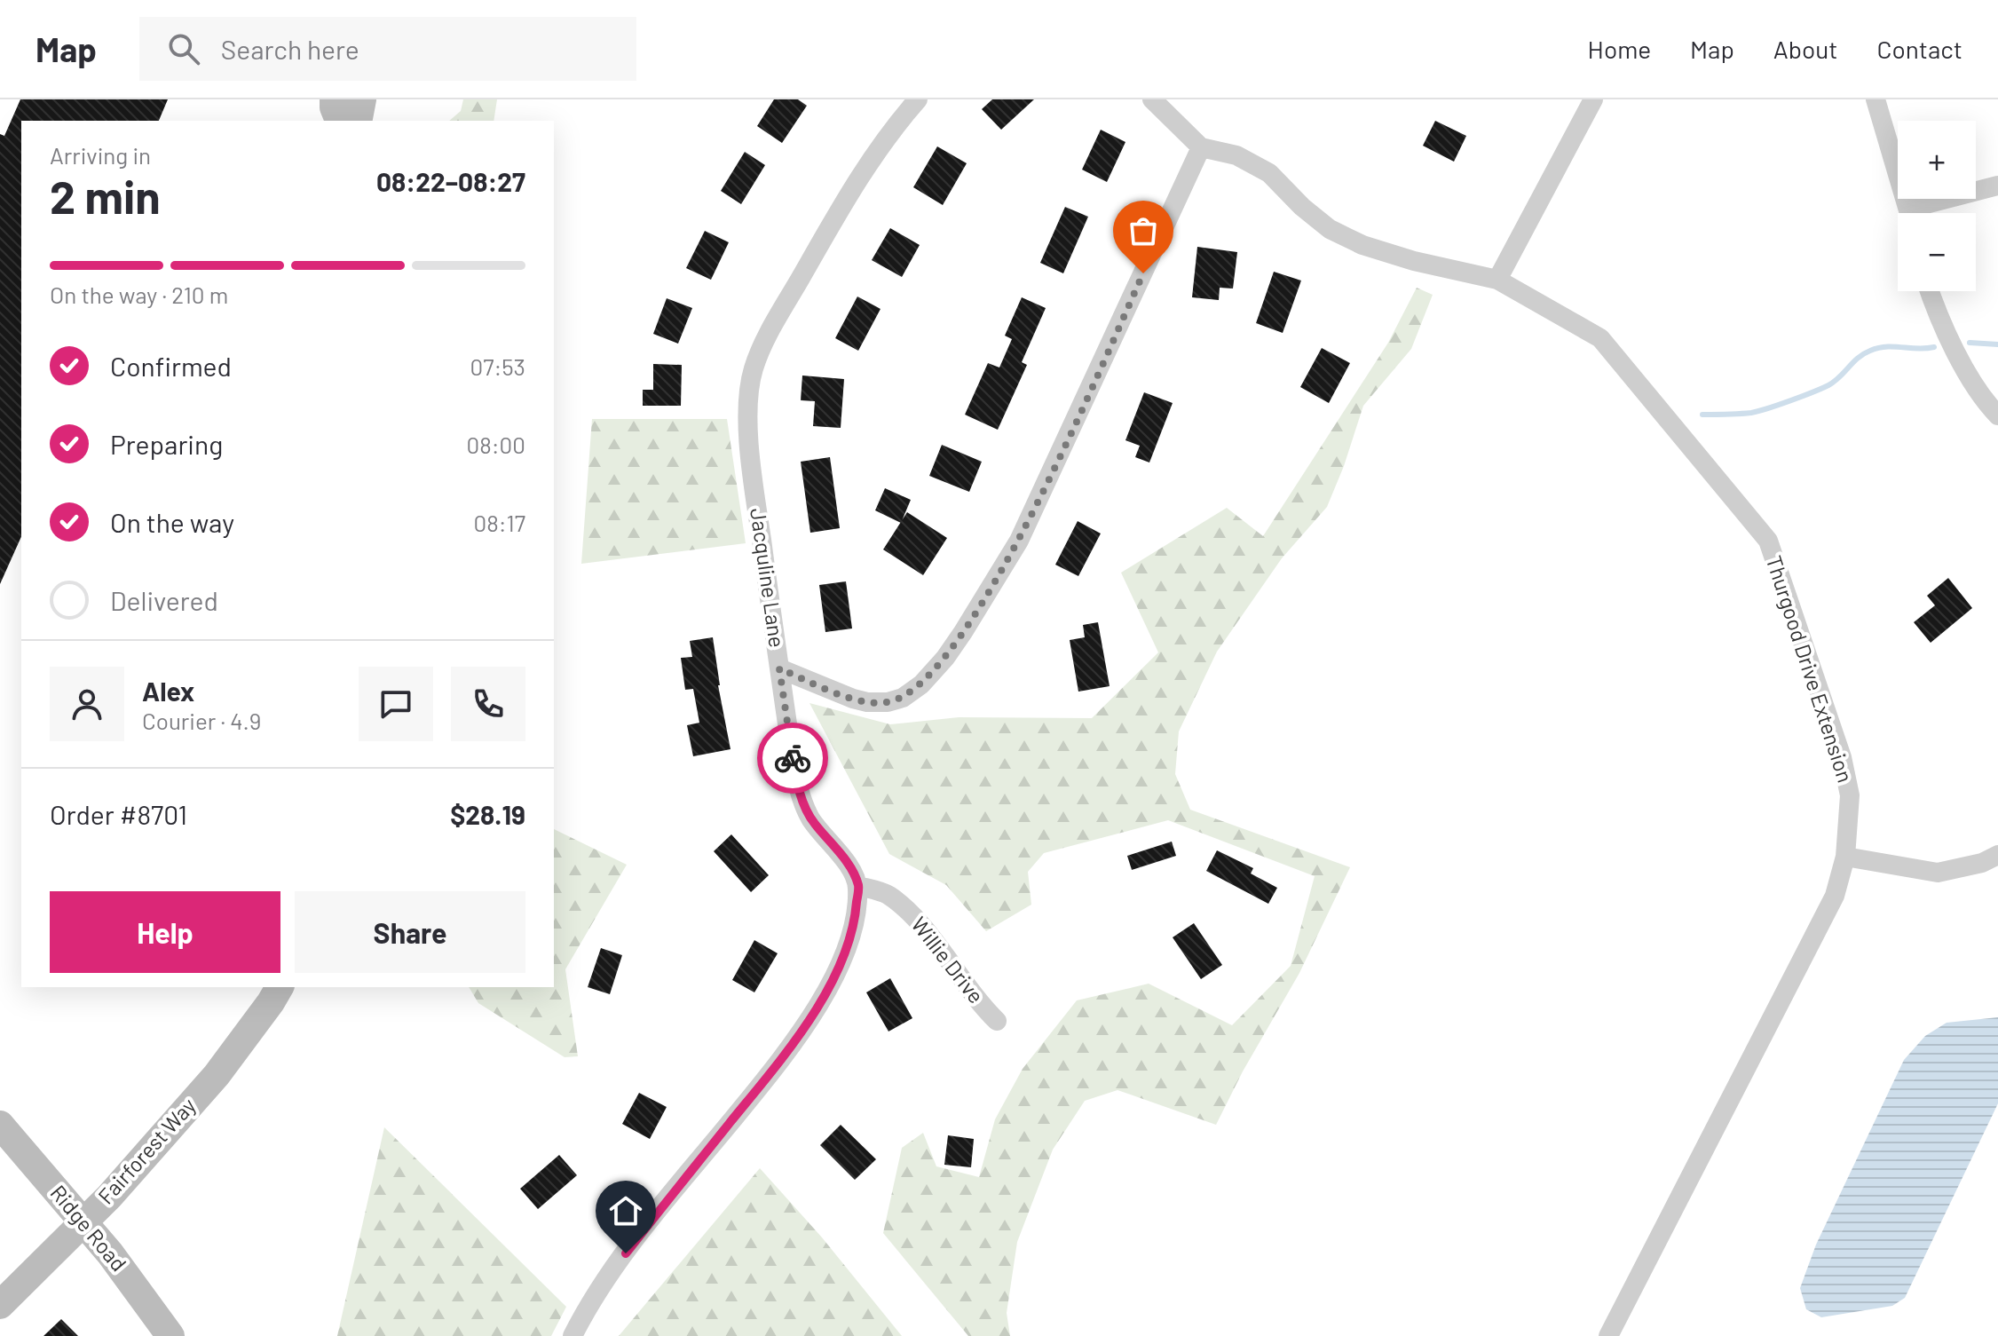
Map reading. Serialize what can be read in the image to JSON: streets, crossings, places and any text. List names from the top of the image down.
{
  "streets": {
    "main road": ["Fairforest Way", "Ridge Road"],
    "street": ["Jacquline Lane", "Thurgood Drive Extension", "Willie Drive"]
  },
  "crossings": [
    ["Jacquline Lane", "Willie Drive"],
    ["Fairforest Way", "Ridge Road"]
  ],
  "page": {
    "header": "Map",
    "search": "Search here",
    "nav": [
      "Home",
      "Map",
      "About",
      "Contact"
    ],
    "map_buttons": ["+", "−"],
    "heading": ["2 min", "Arriving in", "08:22–08:27"],
    "panel": [
      "Alex",
      "Courier · 4.9",
      "Order #8701",
      "$28.19"
    ],
    "bar": "On the way · 210 m",
    "list": [
      ["Confirmed", "07:53"],
      ["Preparing", "08:00"],
      ["On the way", "08:17"],
      "Delivered"
    ],
    "buttons": ["Help", "Share"]
  }
}
